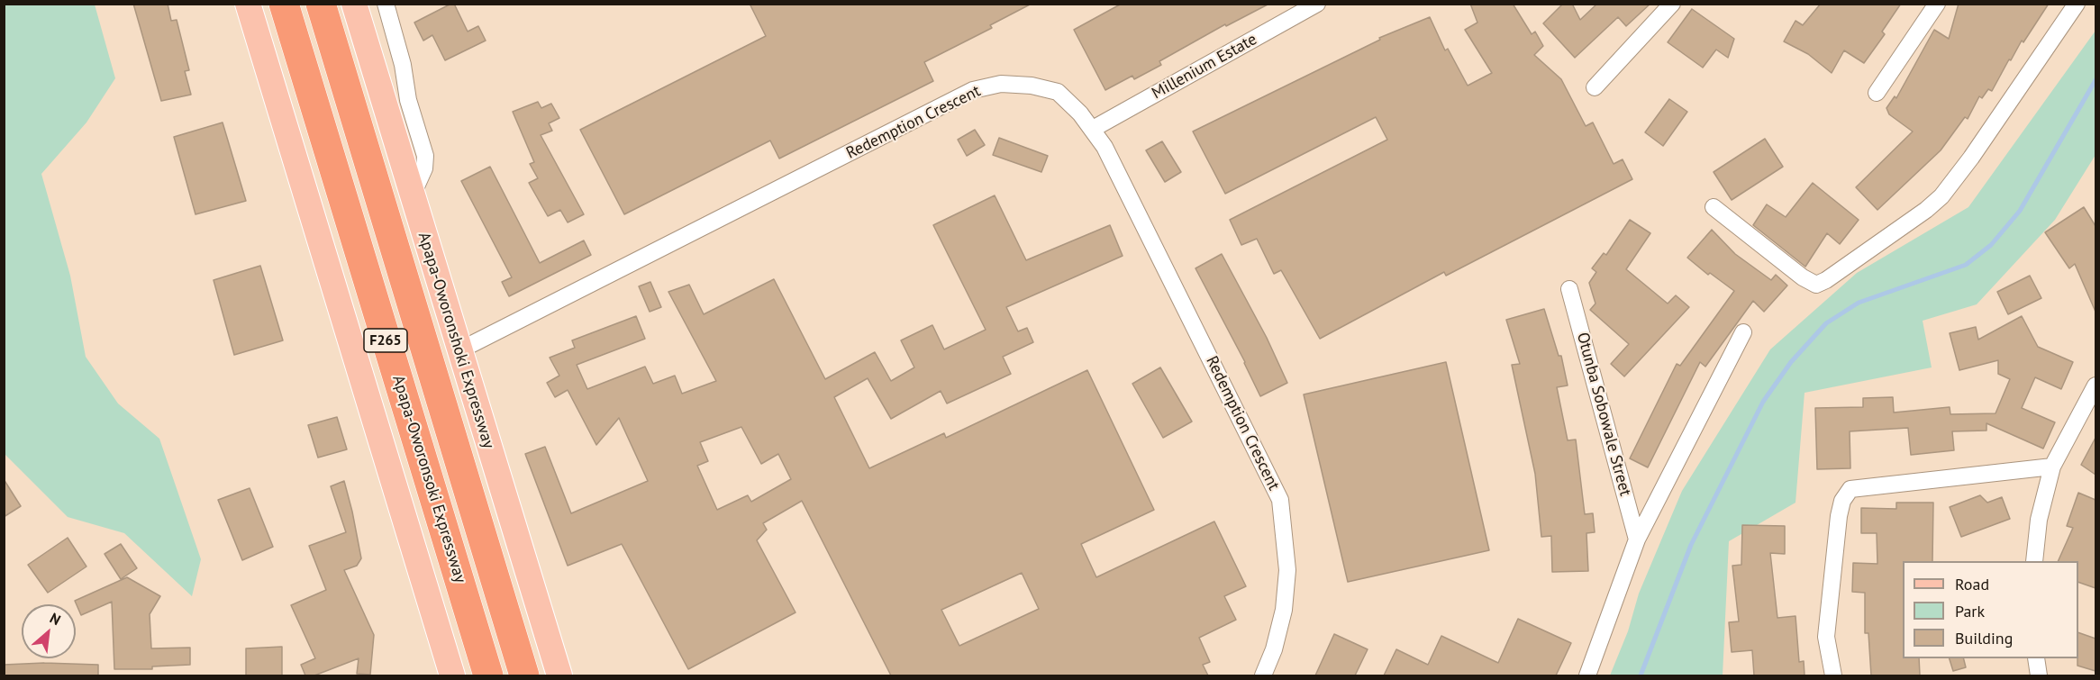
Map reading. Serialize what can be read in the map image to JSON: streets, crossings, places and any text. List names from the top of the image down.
{
  "streets": {
    "highway": ["F265", "Apapa-Oworonsoki Expressway"],
    "main road": ["Apapa-Oworonshoki Expressway"],
    "street": ["Millenium Estate", "Redemption Crescent", "Otunba Sobowale Street"]
  },
  "crossings": [
    ["Millenium Estate", "Redemption Crescent"],
    ["Redemption Crescent", "Apapa-Oworonshoki Expressway"]
  ],
  "legend": ["Road", "Park", "Building"],
  "north": "top right"
}
